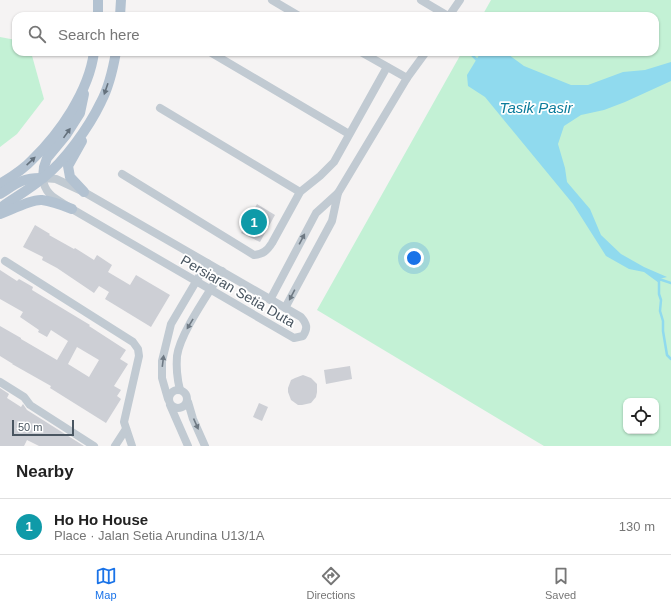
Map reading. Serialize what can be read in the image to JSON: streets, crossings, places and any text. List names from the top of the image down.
{
  "streets": {
    "street": ["Persiaran Setia Duta"]
  },
  "water": ["Tasik Pasir"],
  "scale_bar": "50 m",
  "page": {
    "search": "Search here",
    "pins": "1",
    "scale": "50 m",
    "heading": "Nearby",
    "list": [
      {
        "mark": "1",
        "name": "Ho Ho House",
        "note": "Place · Jalan Setia Arundina U13/1A",
        "value": "130 m"
      }
    ],
    "nav": ["Map", "Directions", "Saved"]
  }
}
